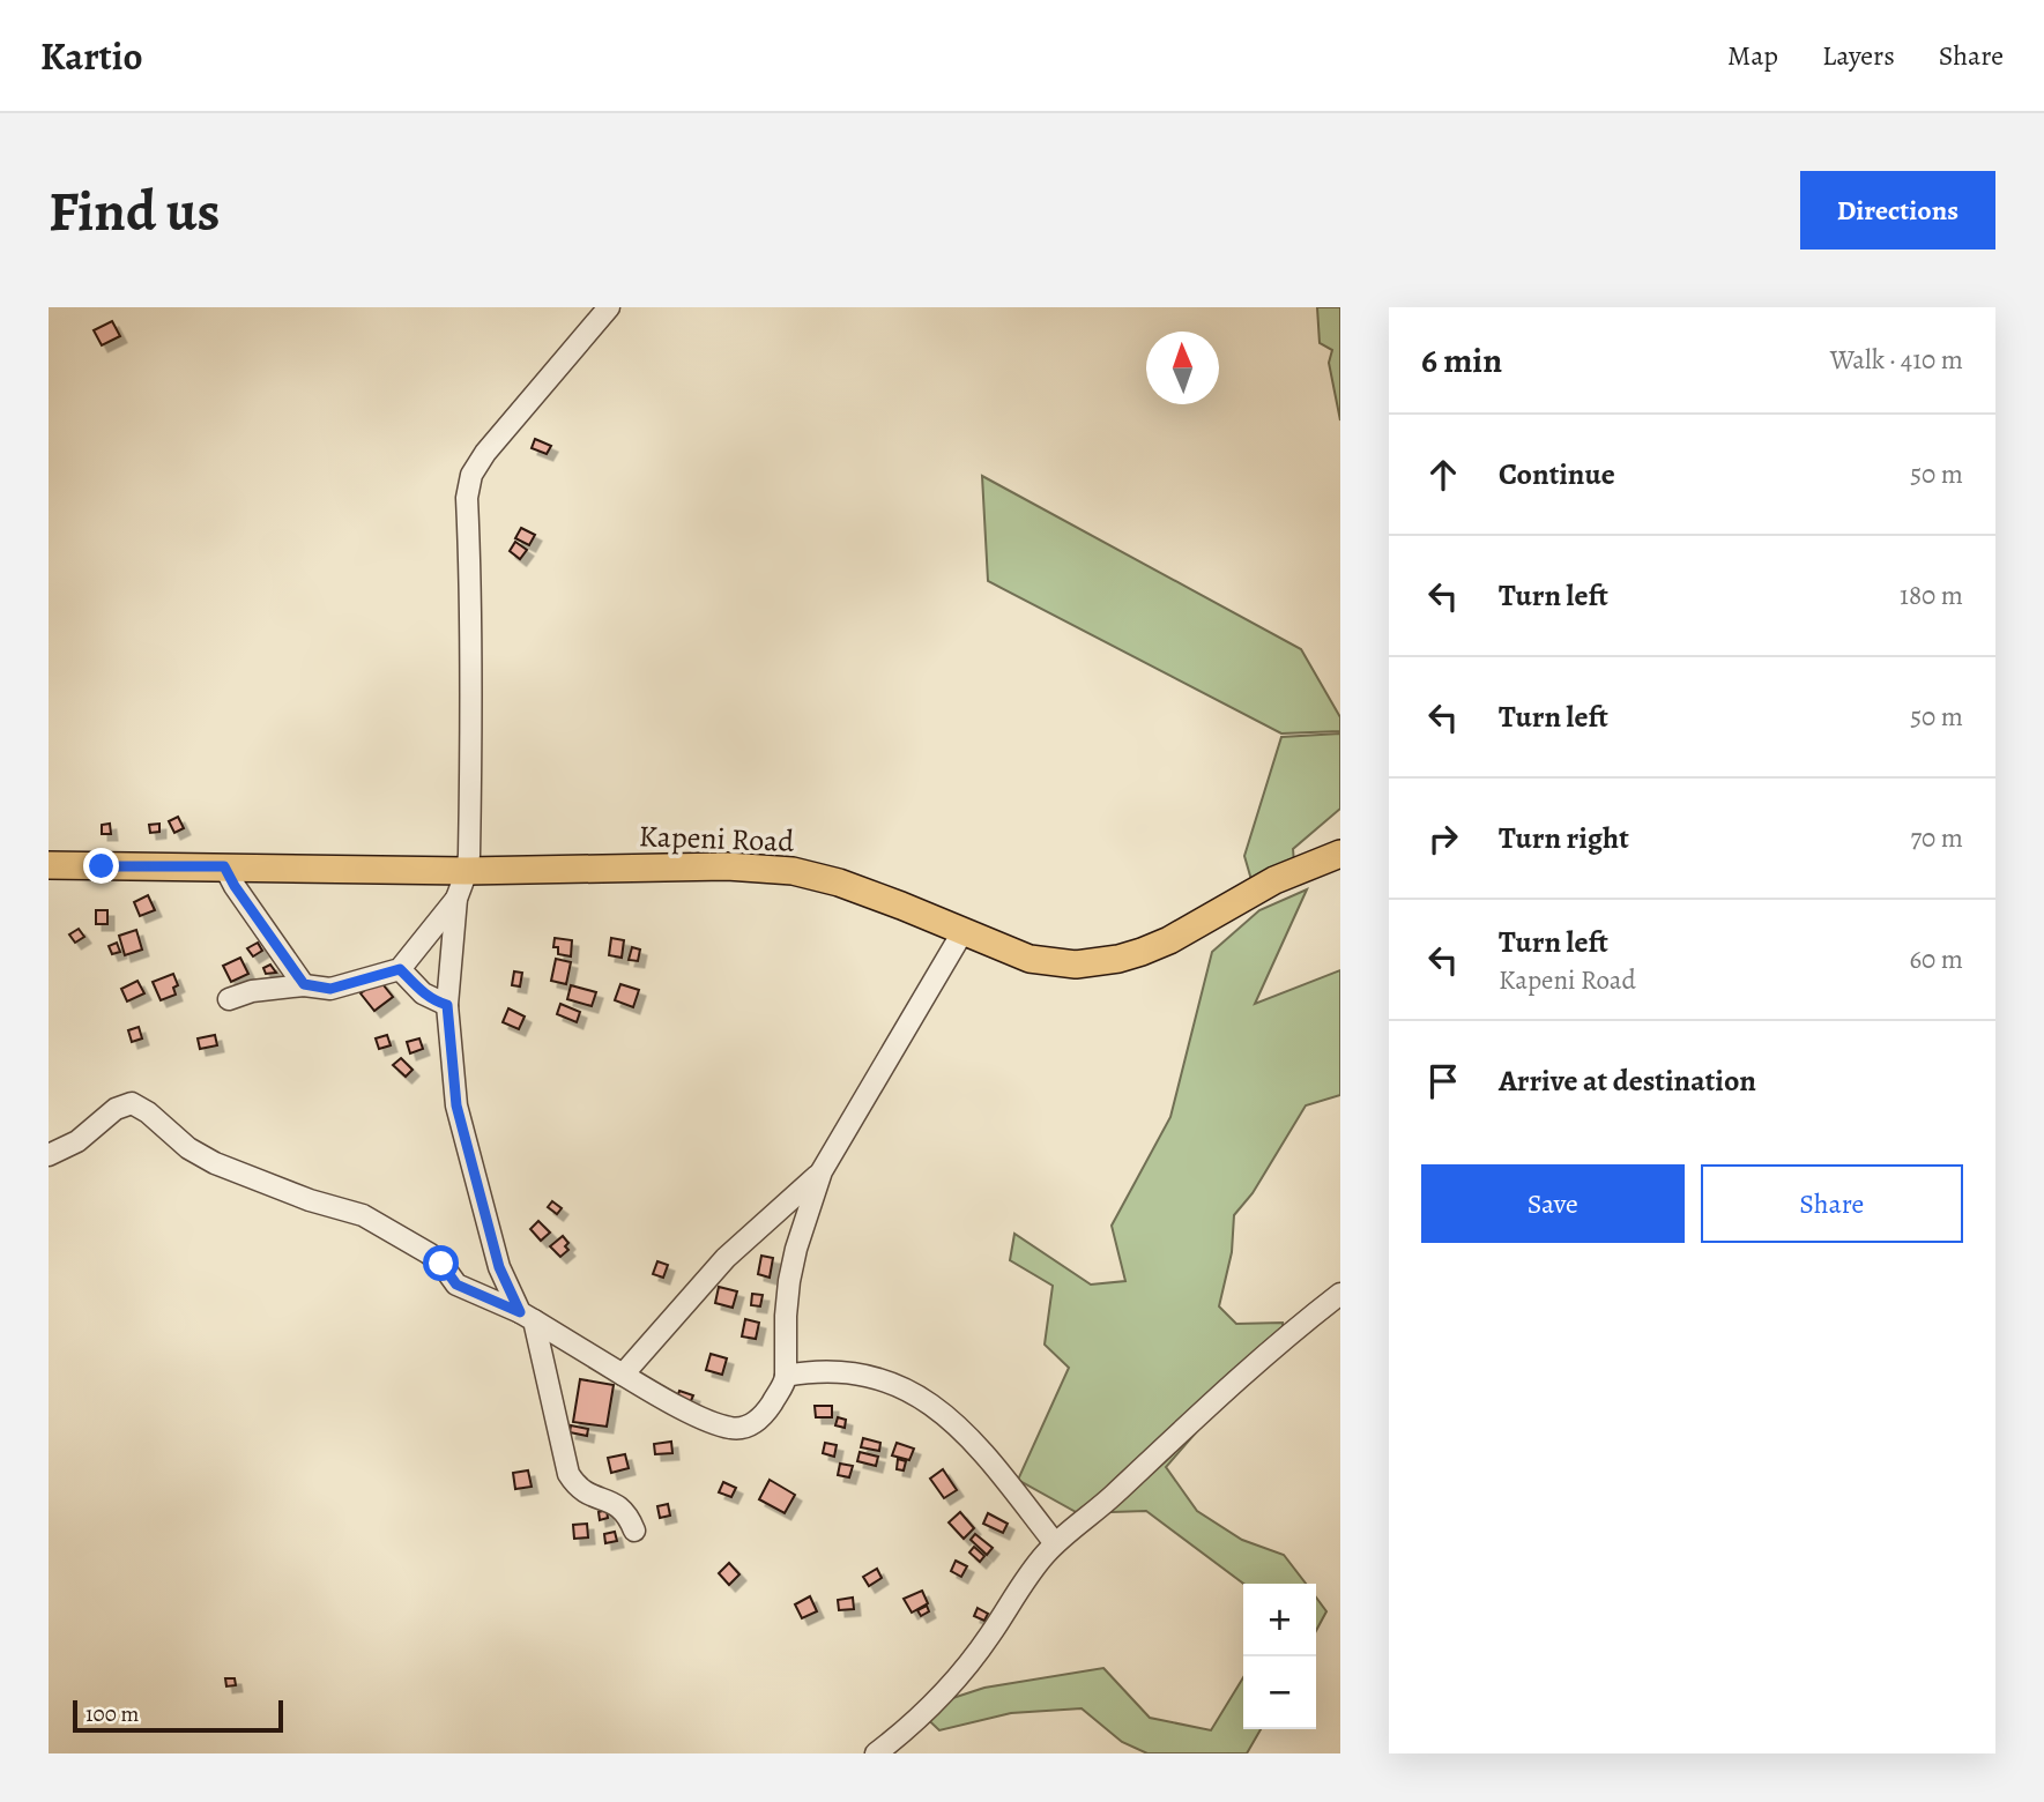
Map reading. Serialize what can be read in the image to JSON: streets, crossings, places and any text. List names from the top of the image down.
{
  "streets": {
    "main road": ["Kapeni Road"]
  },
  "scale_bar": "100 m",
  "north": "top",
  "page": {
    "header": "Kartio",
    "nav": ["Map", "Layers", "Share"],
    "buttons": [
      "Directions",
      ["Save", "Share"]
    ],
    "title": "Find us",
    "heading": ["6 min", "Walk · 410 m"],
    "list": [
      ["Continue", "50 m"],
      ["Turn left", "180 m"],
      ["Turn left", "50 m"],
      ["Turn right", "70 m"],
      ["Turn left", "Kapeni Road", "60 m"],
      "Arrive at destination"
    ],
    "map_buttons": ["+", "−"],
    "scale": "100 m"
  }
}
